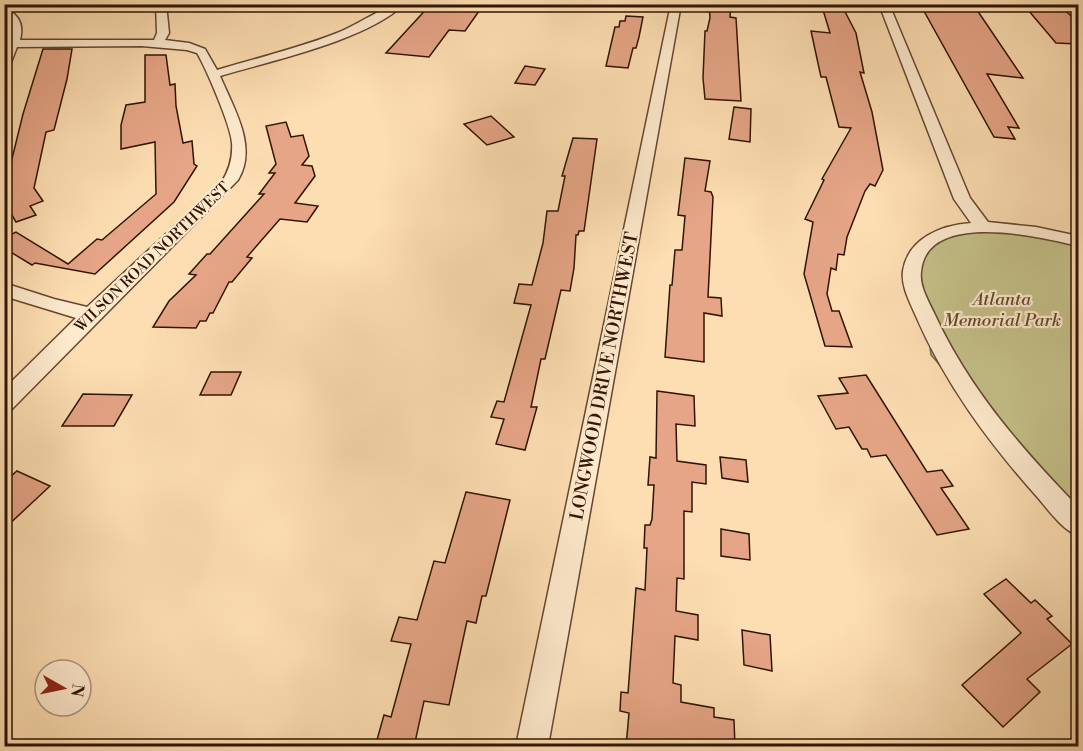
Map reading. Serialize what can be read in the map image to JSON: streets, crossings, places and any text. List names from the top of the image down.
{
  "streets": {
    "street": ["WILSON ROAD NORTHWEST", "LONGWOOD DRIVE NORTHWEST"]
  },
  "parks": ["Atlanta Memorial Park"],
  "north": "right"
}
